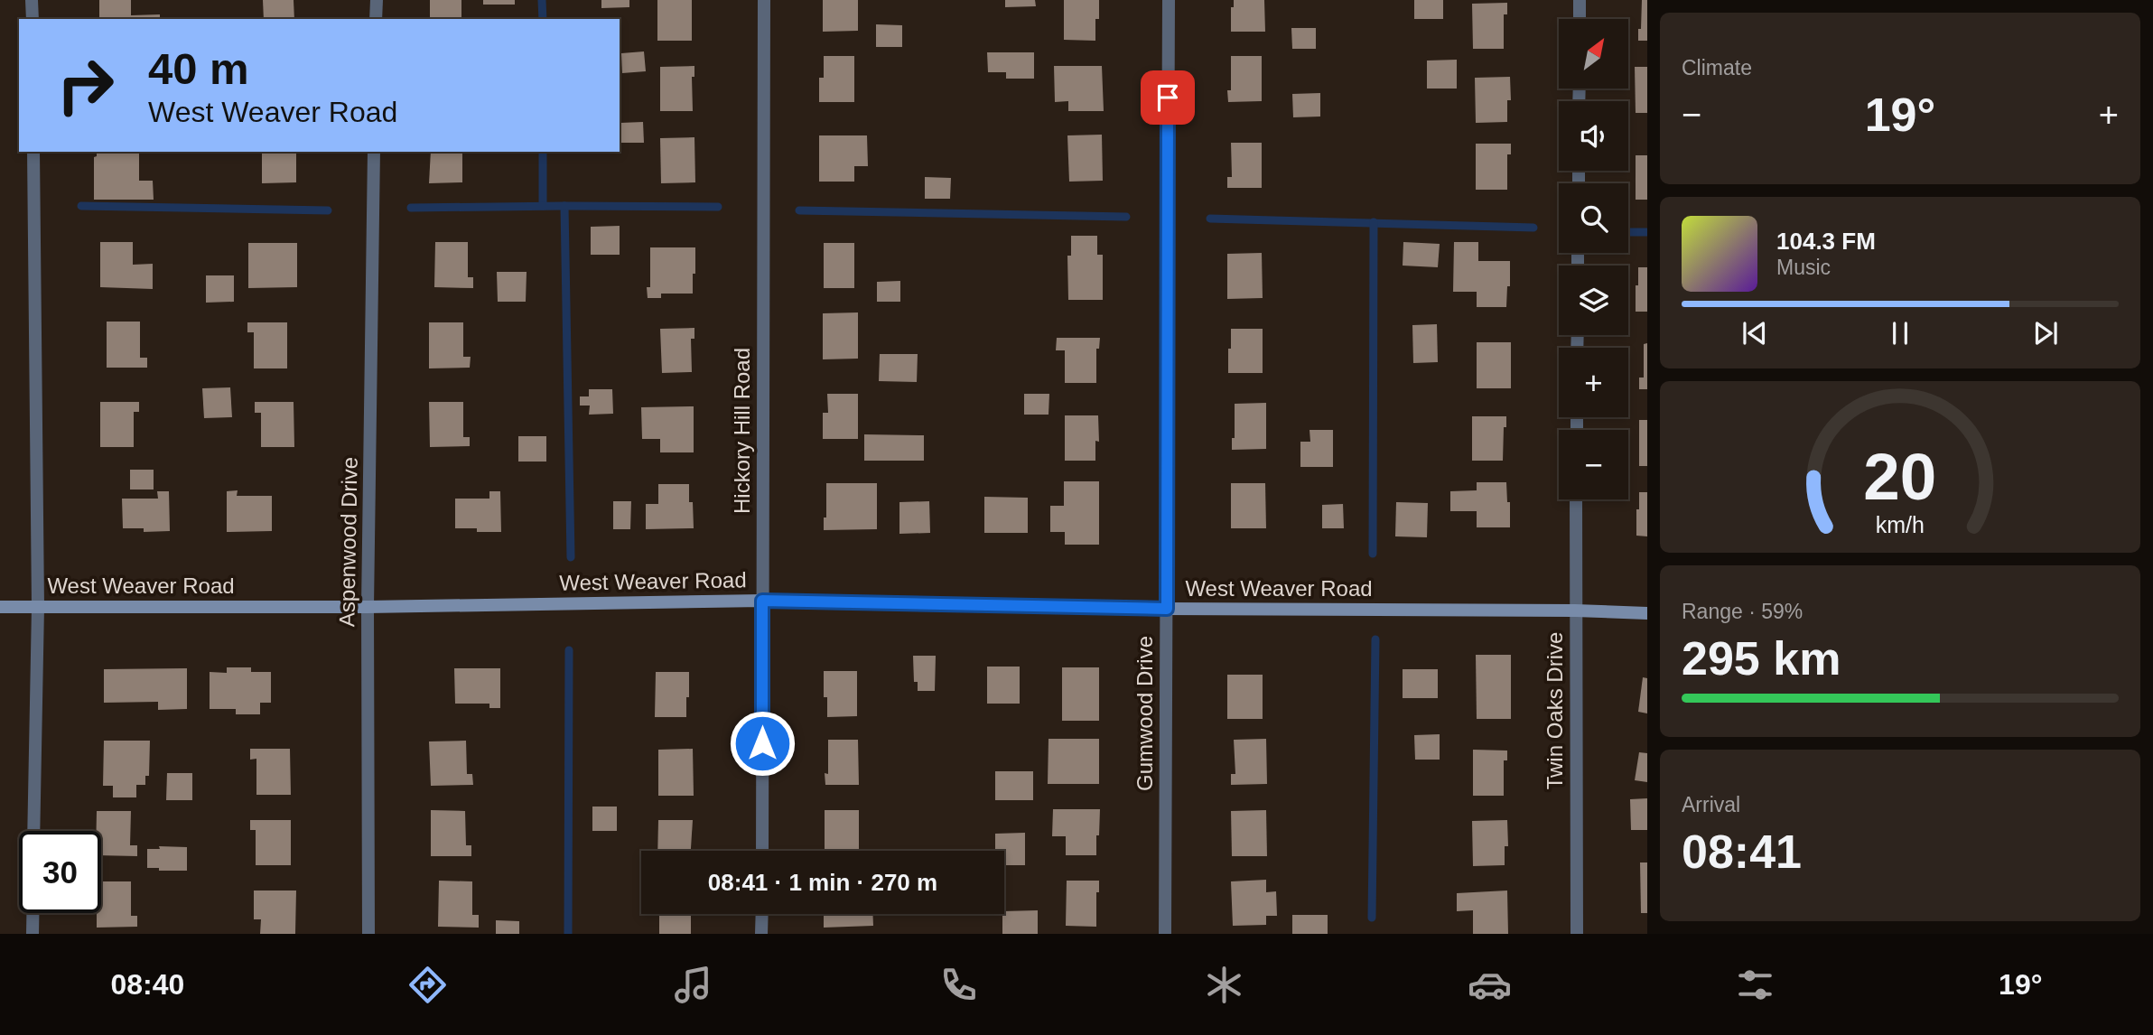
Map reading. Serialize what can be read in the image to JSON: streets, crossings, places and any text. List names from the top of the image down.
{
  "streets": {
    "street": [
      "Hickory Hill Road",
      "Aspenwood Drive",
      "West Weaver Road",
      "Twin Oaks Drive",
      "Gumwood Drive"
    ]
  },
  "crossings": [
    ["Hickory Hill Road", "West Weaver Road"],
    ["Aspenwood Drive", "West Weaver Road"],
    ["West Weaver Road", "Twin Oaks Drive"],
    ["West Weaver Road", "Gumwood Drive"]
  ],
  "north": "top right",
  "page": {
    "tile": [
      "Climate",
      ["Range · 59%", "295 km"],
      ["Arrival", "08:41"]
    ],
    "map_buttons": ["+", "−"],
    "turn": ["40 m", "West Weaver Road"],
    "heat": ["−", "19°", "+"],
    "song": ["104.3 FM", "Music"],
    "limit": "30",
    "trip": "08:41 · 1 min · 270 m",
    "tabs": ["08:40", "19°"],
    "gauge": ["20", "km/h"]
  }
}
